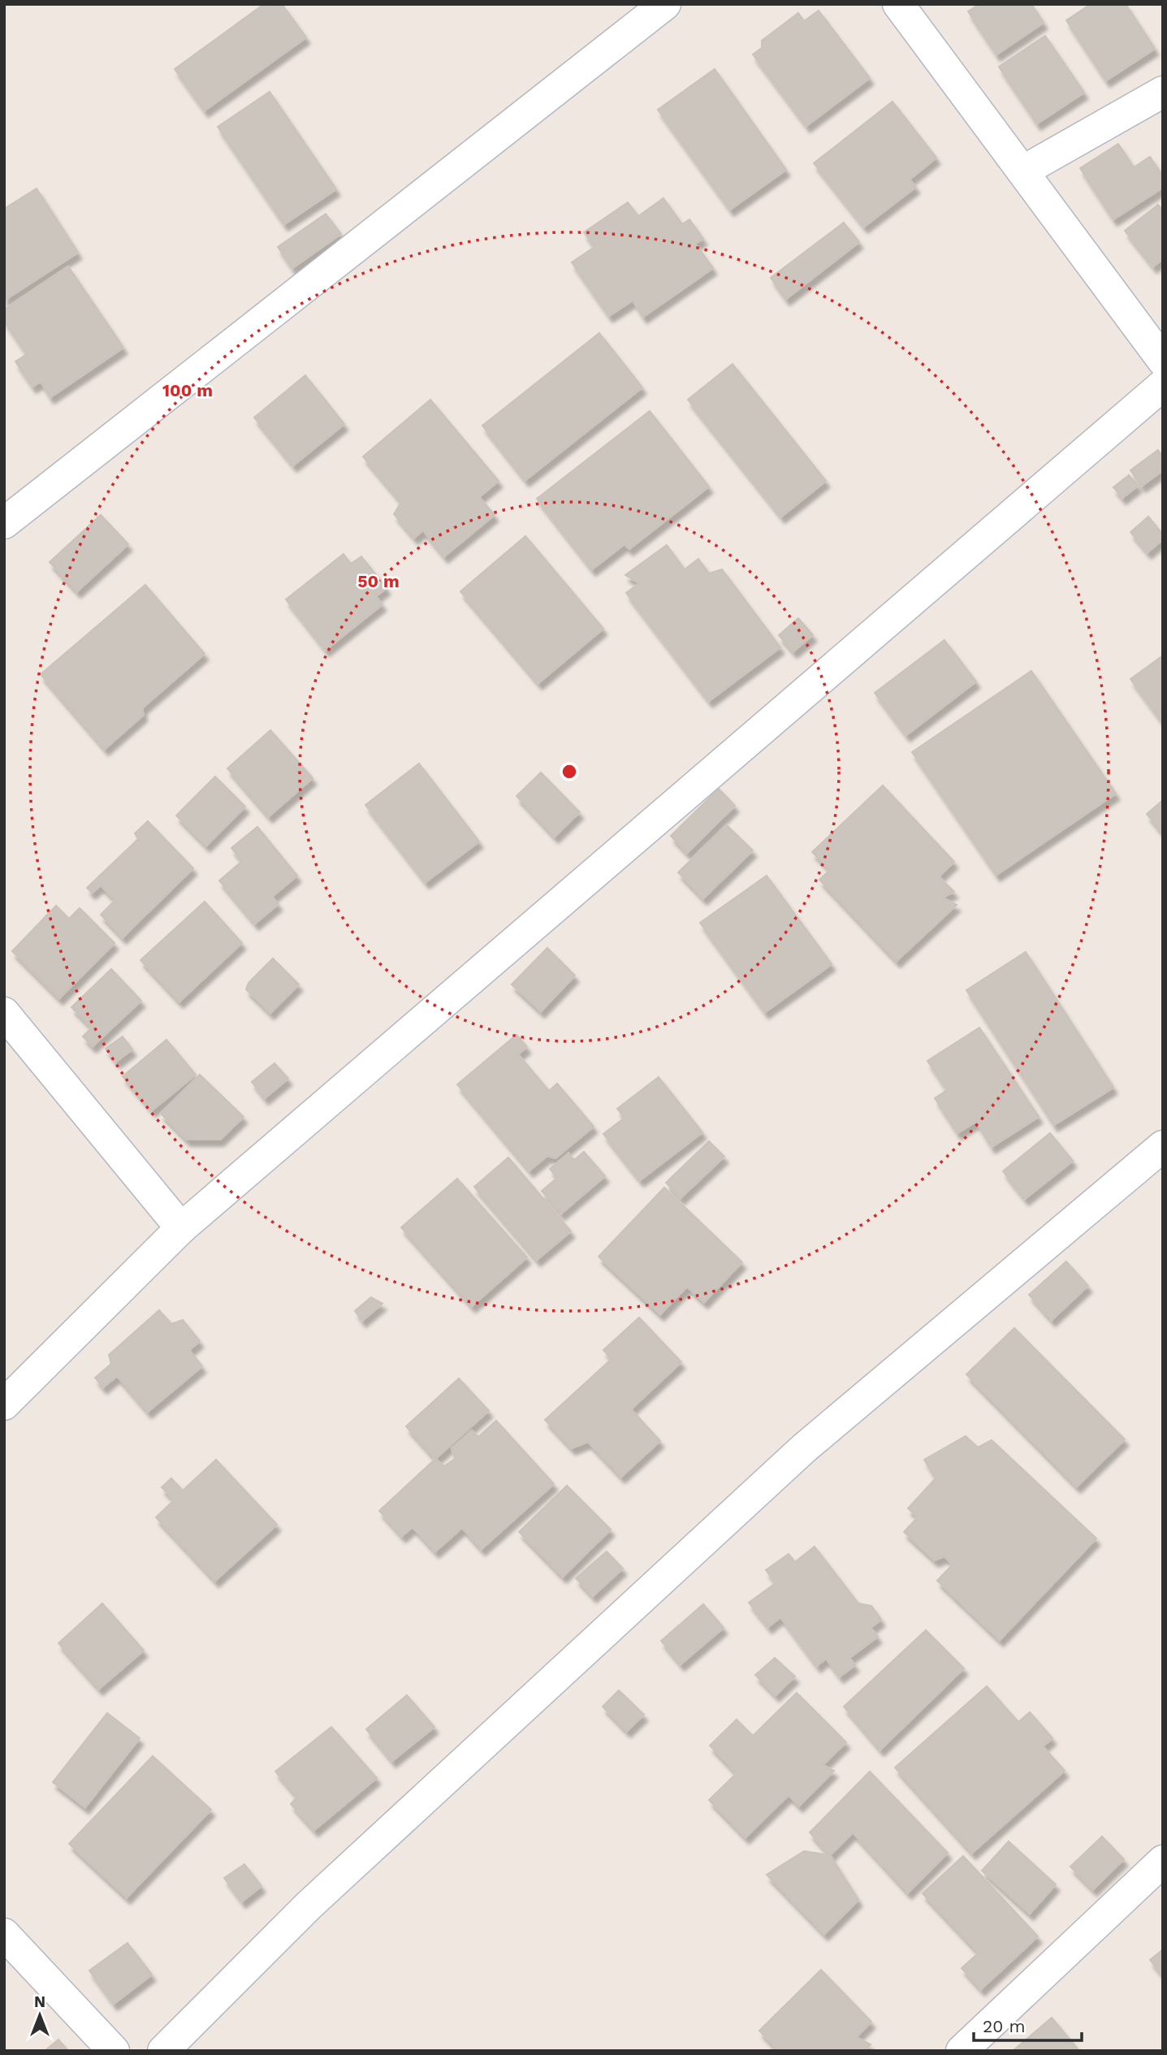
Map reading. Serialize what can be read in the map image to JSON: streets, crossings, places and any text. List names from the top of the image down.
{
  "scale_bar": "20 m",
  "north": "top",
  "rings": ["100 m", "50 m"]
}
